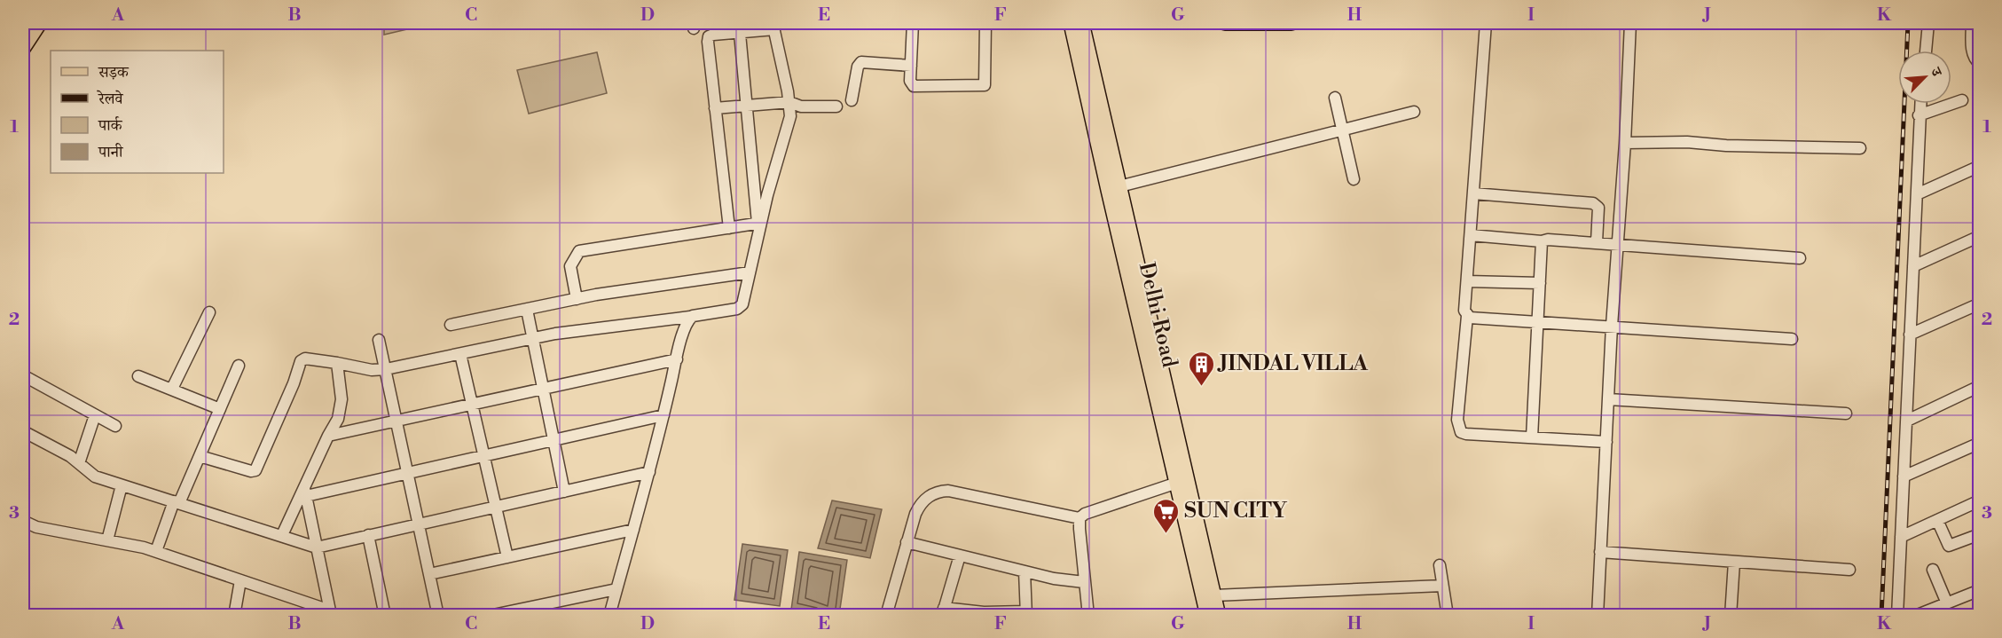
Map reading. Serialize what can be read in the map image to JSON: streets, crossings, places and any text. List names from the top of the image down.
{
  "streets": {
    "main road": ["Delhi Road"]
  },
  "places": {
    "building": ["JINDAL VILLA"],
    "supermarket": ["SUN CITY"]
  },
  "legend": [
    "सड़क",
    "रेलवे",
    "पार्क",
    "पानी"
  ],
  "north": "top right",
  "grid": {
    "columns": [
      "A",
      "B",
      "C",
      "D",
      "E",
      "F",
      "G",
      "H",
      "I",
      "J",
      "K"
    ],
    "rows": ["1", "2", "3"]
  }
}
